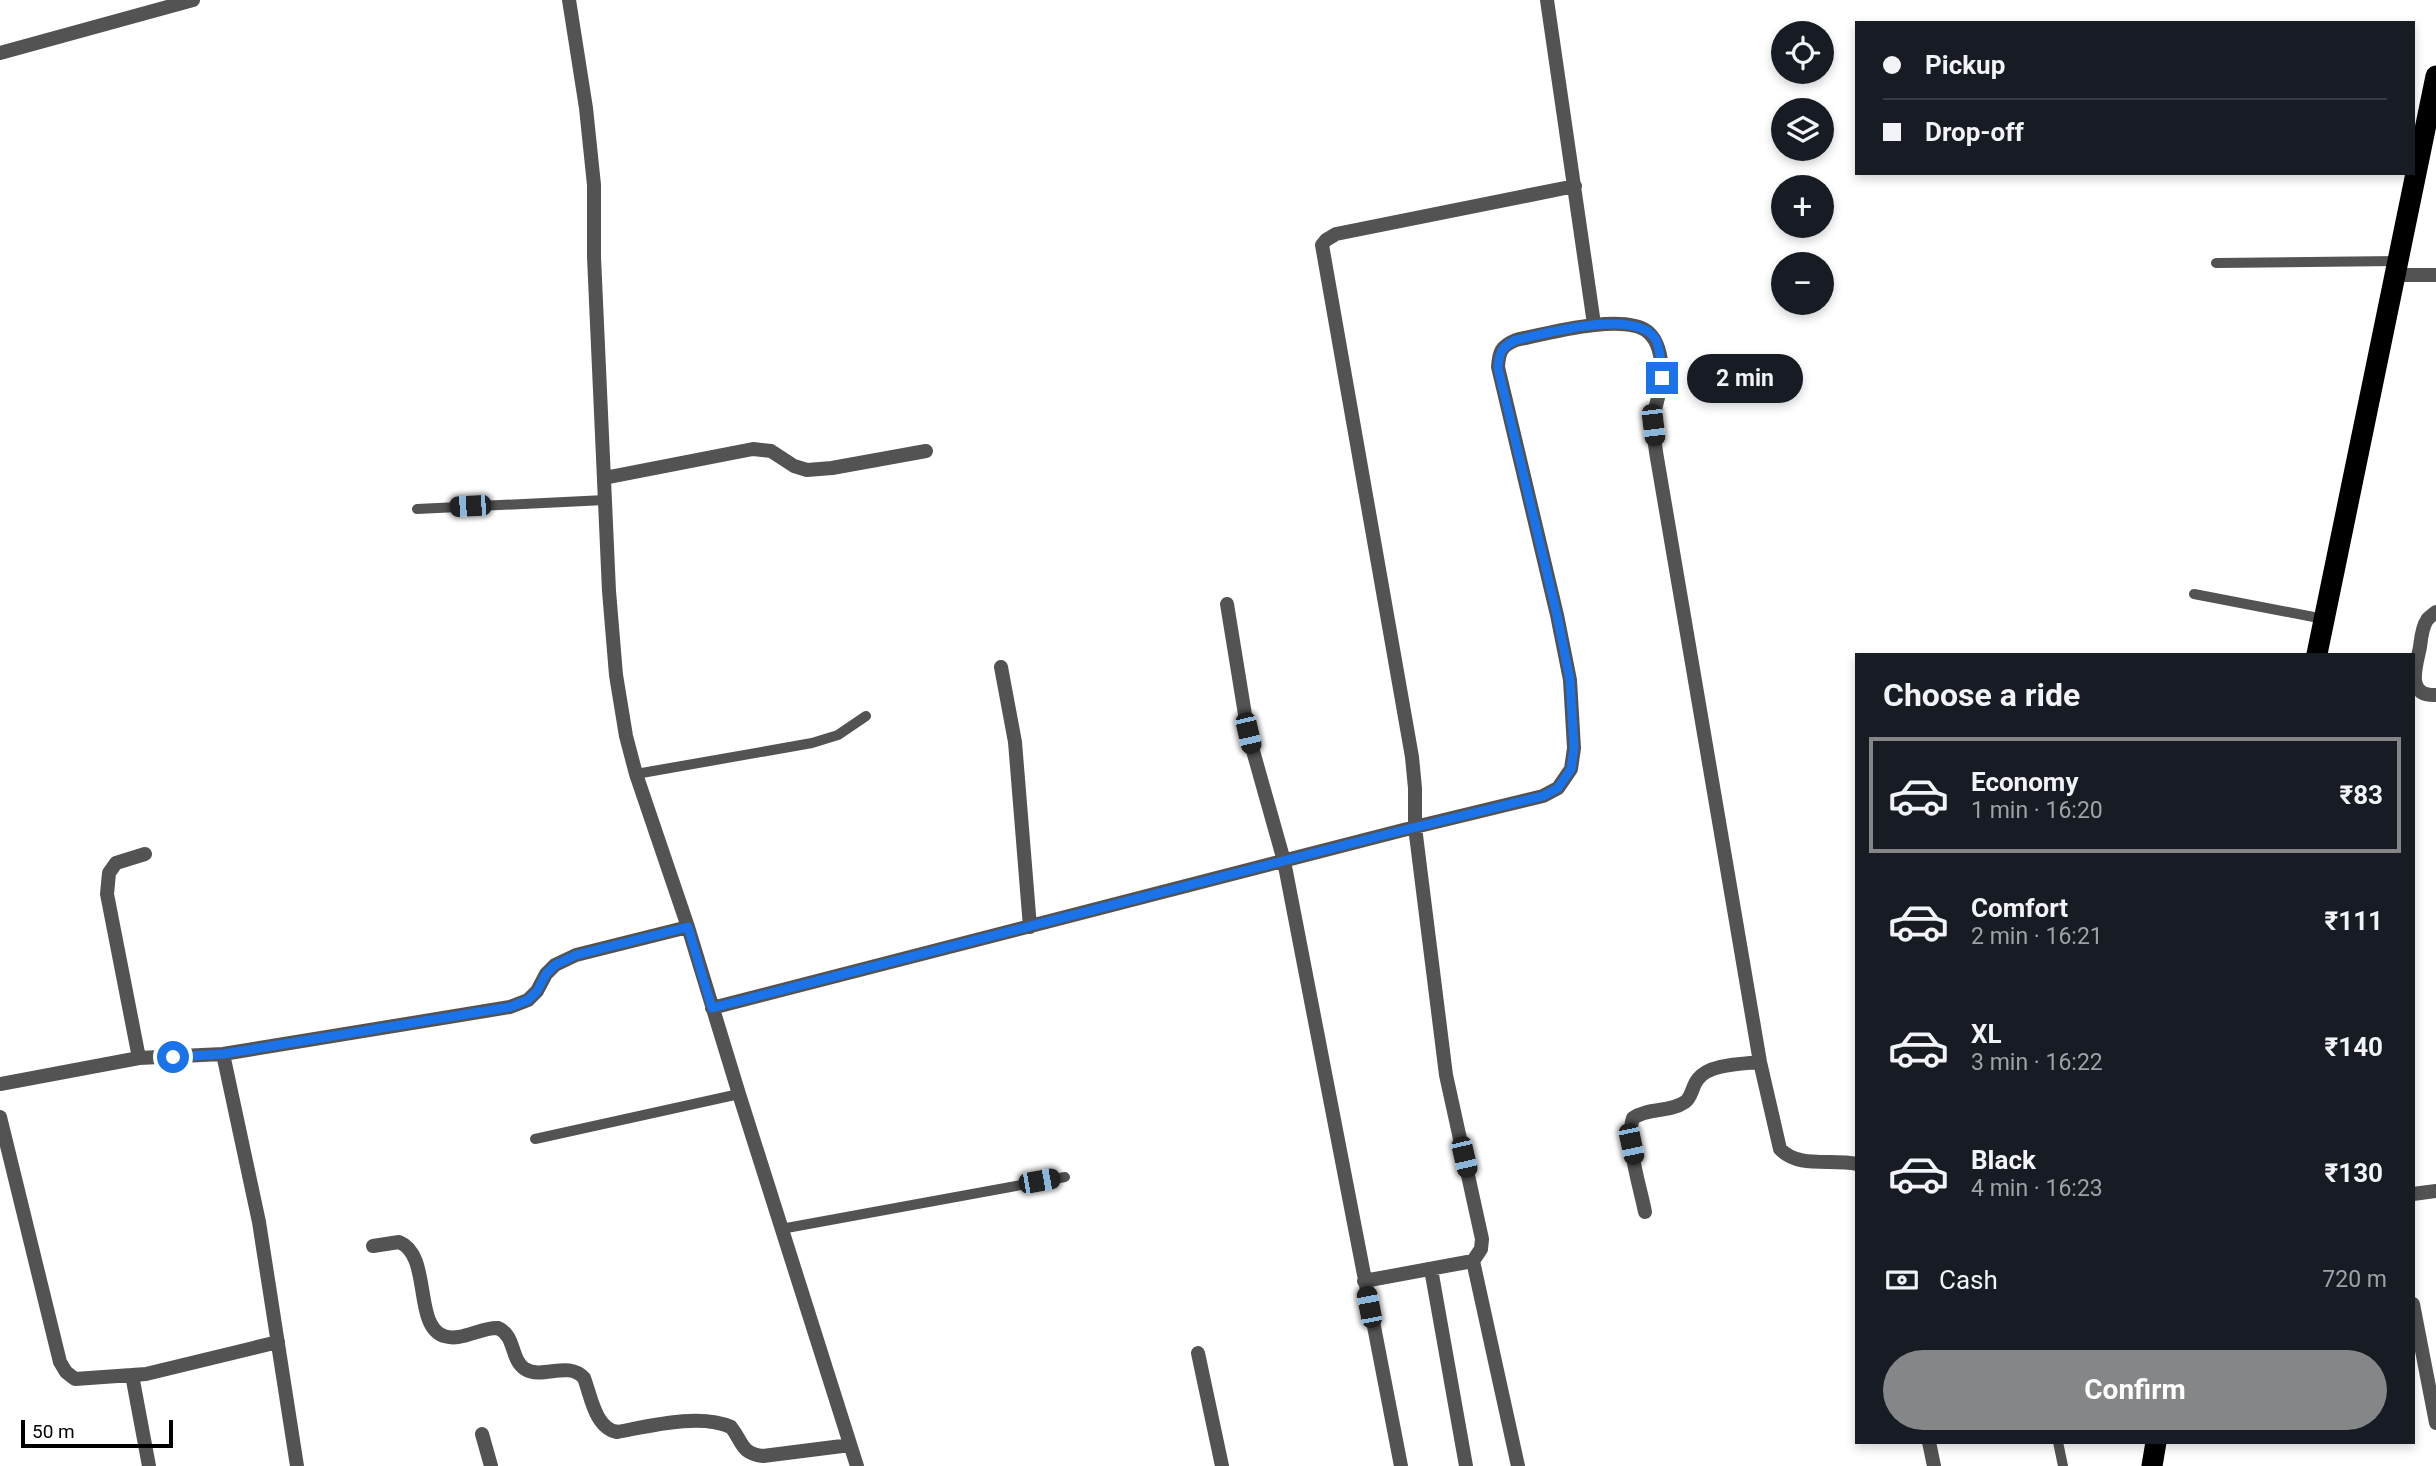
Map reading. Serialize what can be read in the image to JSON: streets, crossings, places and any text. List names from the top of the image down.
{
  "scale_bar": "50 m",
  "page": {
    "map_buttons": ["+", "−"],
    "banner": ["Pickup", "Drop-off"],
    "bubble": "2 min",
    "heading": "Choose a ride",
    "list": [
      {
        "name": "Economy",
        "note": "1 min · 16:20",
        "value": "₹83"
      },
      {
        "name": "Comfort",
        "note": "2 min · 16:21",
        "value": "₹111"
      },
      {
        "name": "XL",
        "note": "3 min · 16:22",
        "value": "₹140"
      },
      {
        "name": "Black",
        "note": "4 min · 16:23",
        "value": "₹130"
      }
    ],
    "pay": ["Cash", "720 m"],
    "buttons": "Confirm",
    "scale": "50 m"
  }
}
